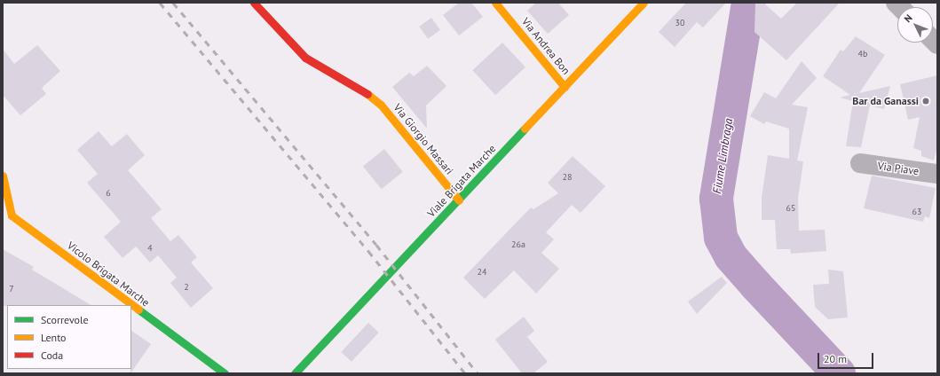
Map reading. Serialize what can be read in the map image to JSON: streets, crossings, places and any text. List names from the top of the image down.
{
  "streets": {
    "street": [
      "Via Andrea Bon",
      "Via Giorgio Massari",
      "Via Piave",
      "Viale Brigata Marche",
      "Vicolo Brigata Marche"
    ]
  },
  "crossings": [
    ["Via Andrea Bon", "Viale Brigata Marche"],
    ["Via Giorgio Massari", "Viale Brigata Marche"]
  ],
  "water": ["Fiume Limbraga"],
  "places": ["Bar da Ganassi"],
  "house_numbers": [
    "30",
    "4b",
    "28",
    "6",
    "65",
    "63",
    "26a",
    "4",
    "24",
    "2",
    "7"
  ],
  "legend": ["Scorrevole", "Lento", "Coda"],
  "scale_bar": "20 m",
  "north": "top left"
}
